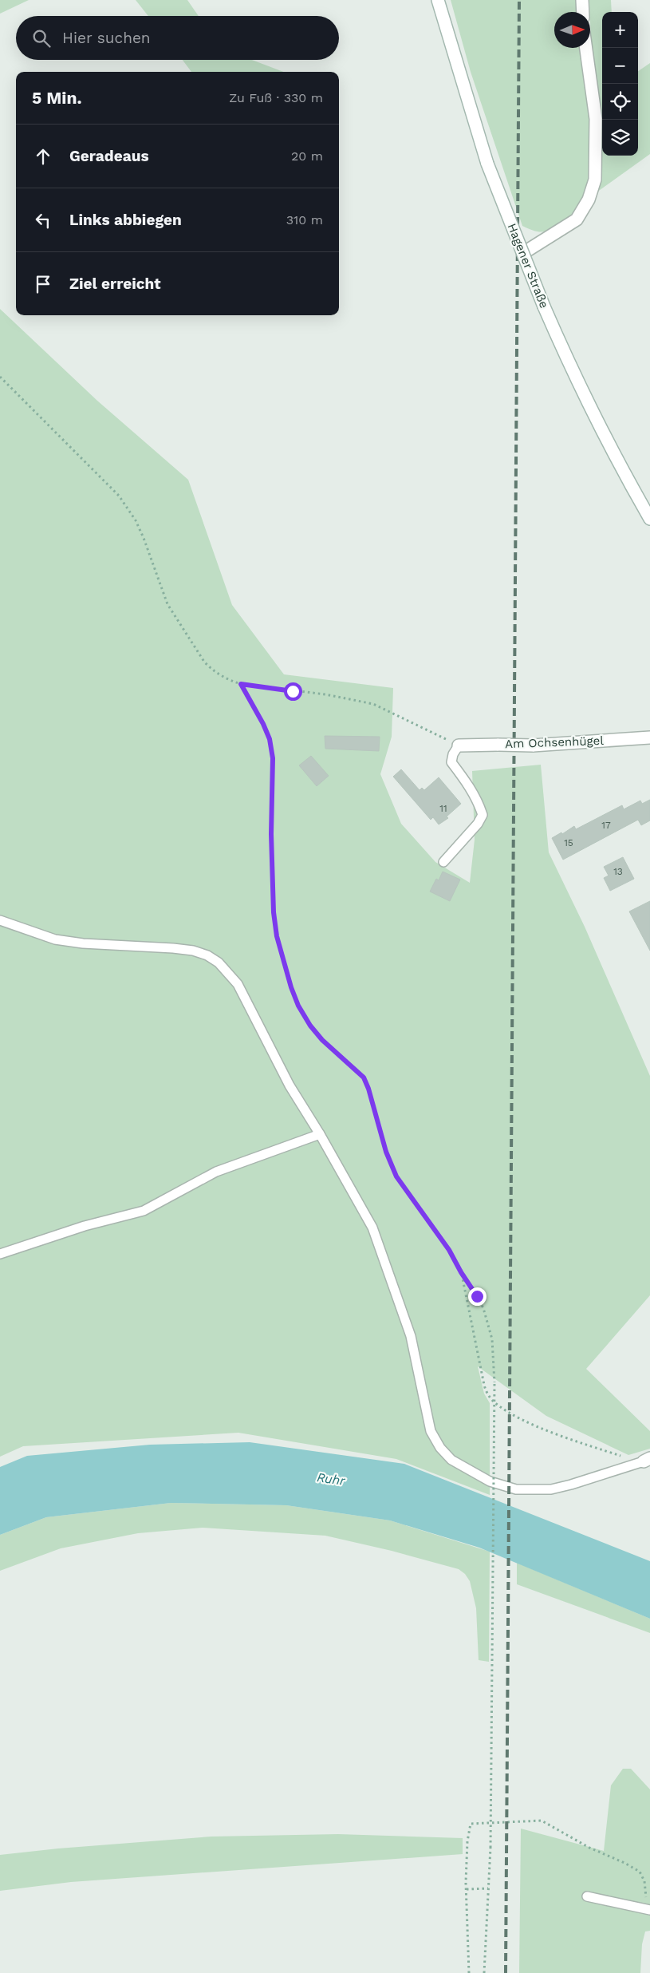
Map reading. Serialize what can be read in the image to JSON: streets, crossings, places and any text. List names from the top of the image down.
{
  "streets": {
    "main road": ["Hagener Straße", "Am Ochsenhügel"]
  },
  "water": ["Ruhr"],
  "house_numbers": [
    "11",
    "17",
    "15",
    "13"
  ],
  "north": "right",
  "page": {
    "map_buttons": ["+", "−"],
    "search": "Hier suchen",
    "heading": ["5 Min.", "Zu Fuß · 330 m"],
    "list": [
      ["Geradeaus", "20 m"],
      ["Links abbiegen", "310 m"],
      "Ziel erreicht"
    ]
  }
}
